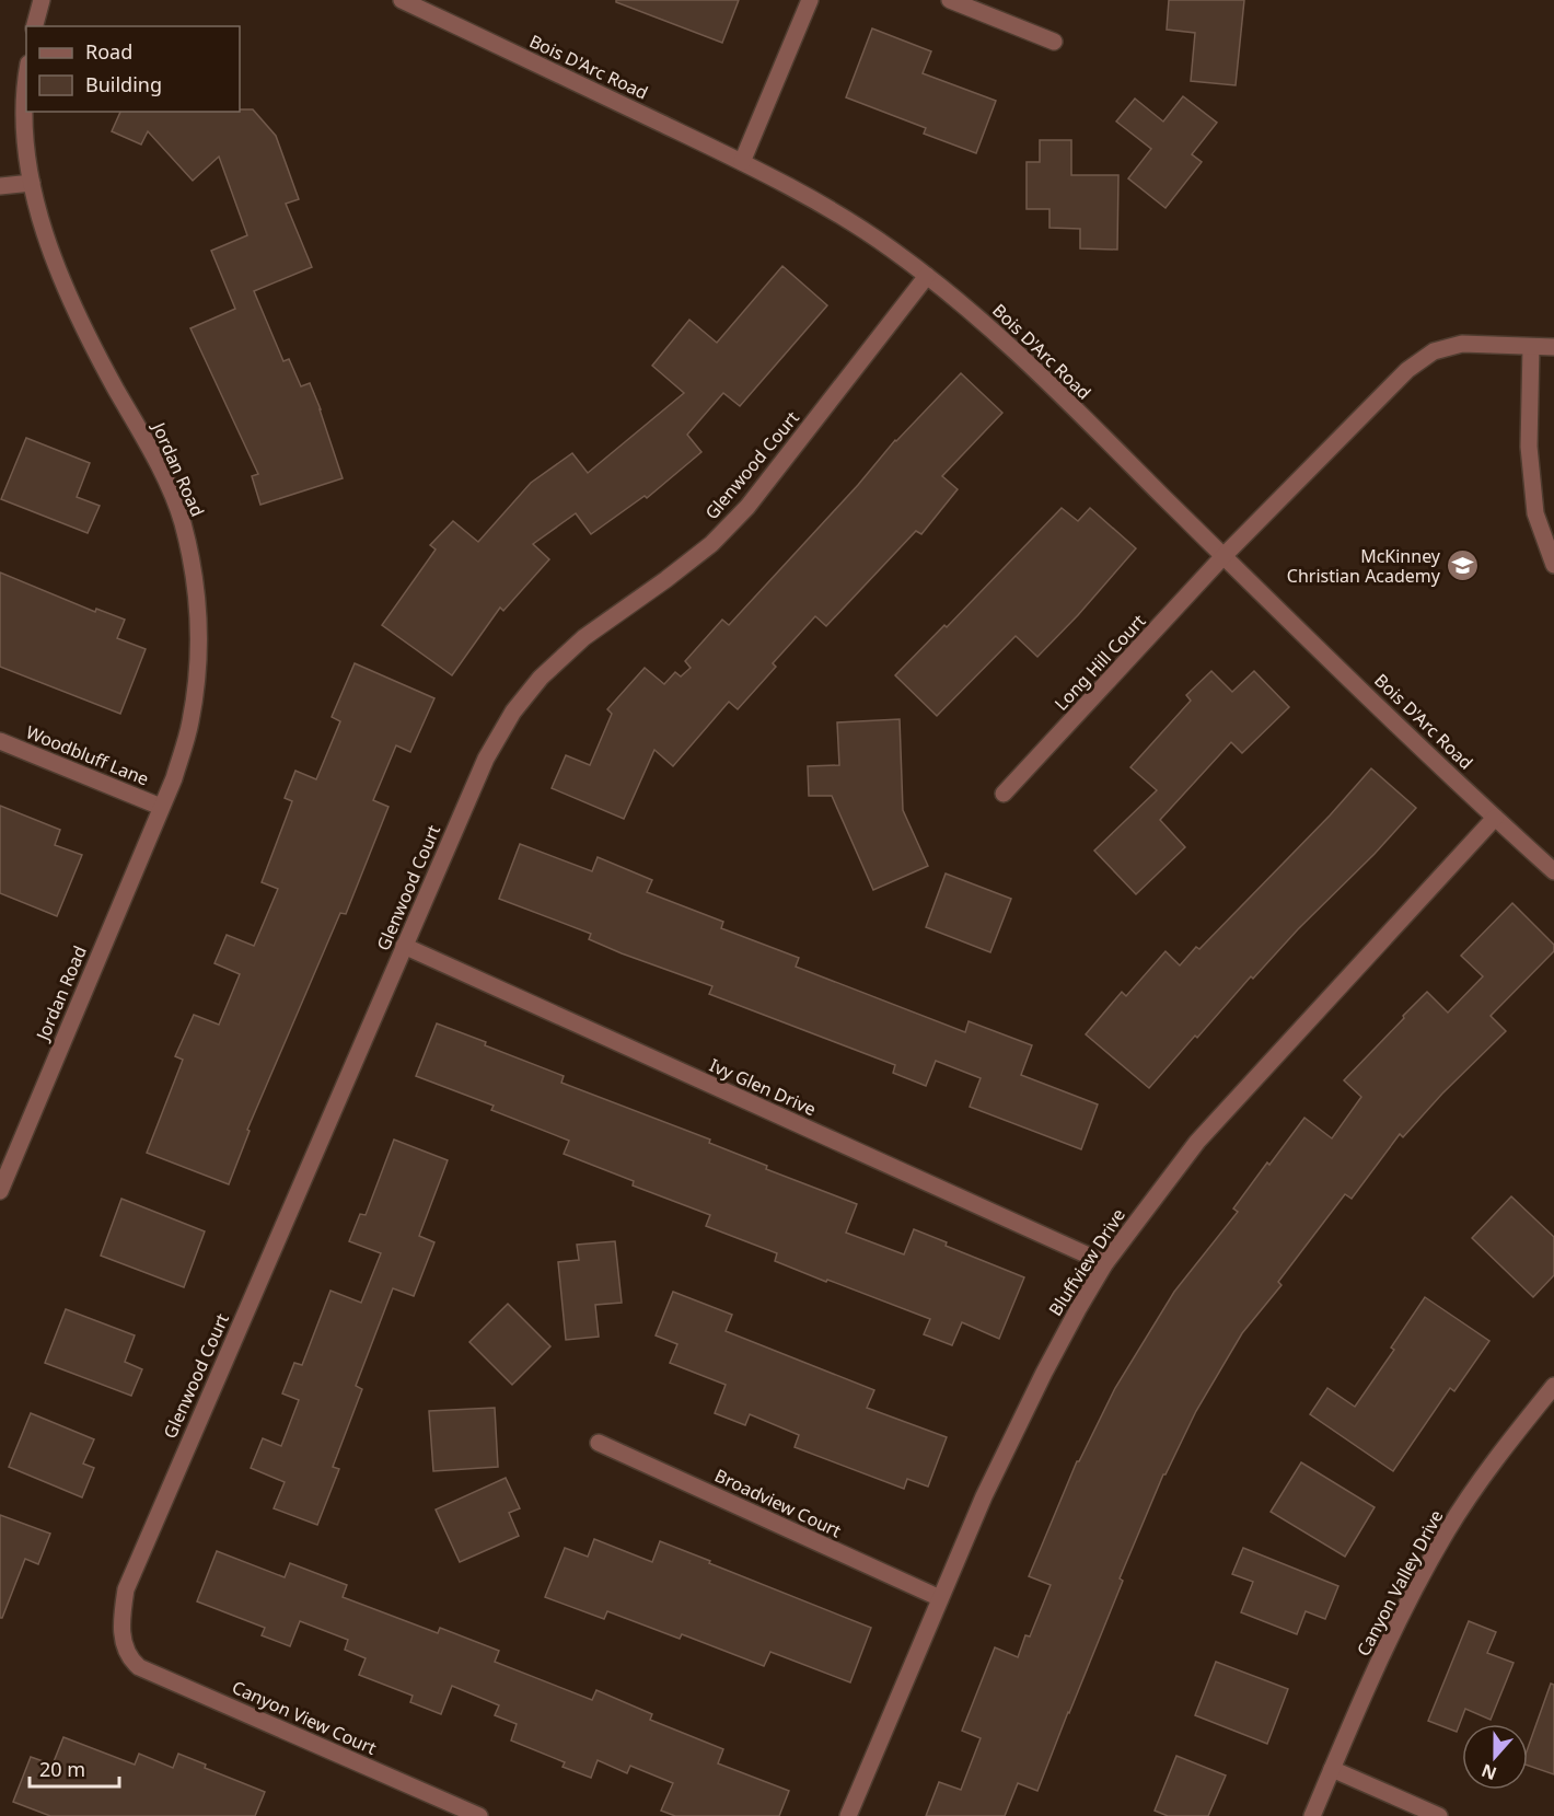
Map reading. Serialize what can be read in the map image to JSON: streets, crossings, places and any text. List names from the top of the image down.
{
  "streets": {
    "street": [
      "Bois D'Arc Road",
      "Glenwood Court",
      "Jordan Road",
      "Long Hill Court",
      "Woodbluff Lane",
      "Ivy Glen Drive",
      "Bluffview Drive",
      "Broadview Court",
      "Canyon Valley Drive",
      "Canyon View Court"
    ]
  },
  "crossings": [
    ["Bois D'Arc Road", "Glenwood Court"],
    ["Bois D'Arc Road", "Long Hill Court"],
    ["Bois D'Arc Road", "Bluffview Drive"],
    ["Glenwood Court", "Ivy Glen Drive"],
    ["Glenwood Court", "Canyon View Court"],
    ["Jordan Road", "Woodbluff Lane"],
    ["Ivy Glen Drive", "Bluffview Drive"],
    ["Bluffview Drive", "Broadview Court"]
  ],
  "places": {
    "school or university": ["McKinney Christian Academy"]
  },
  "legend": ["Road", "Building"],
  "scale_bar": "20 m",
  "north": "bottom"
}
